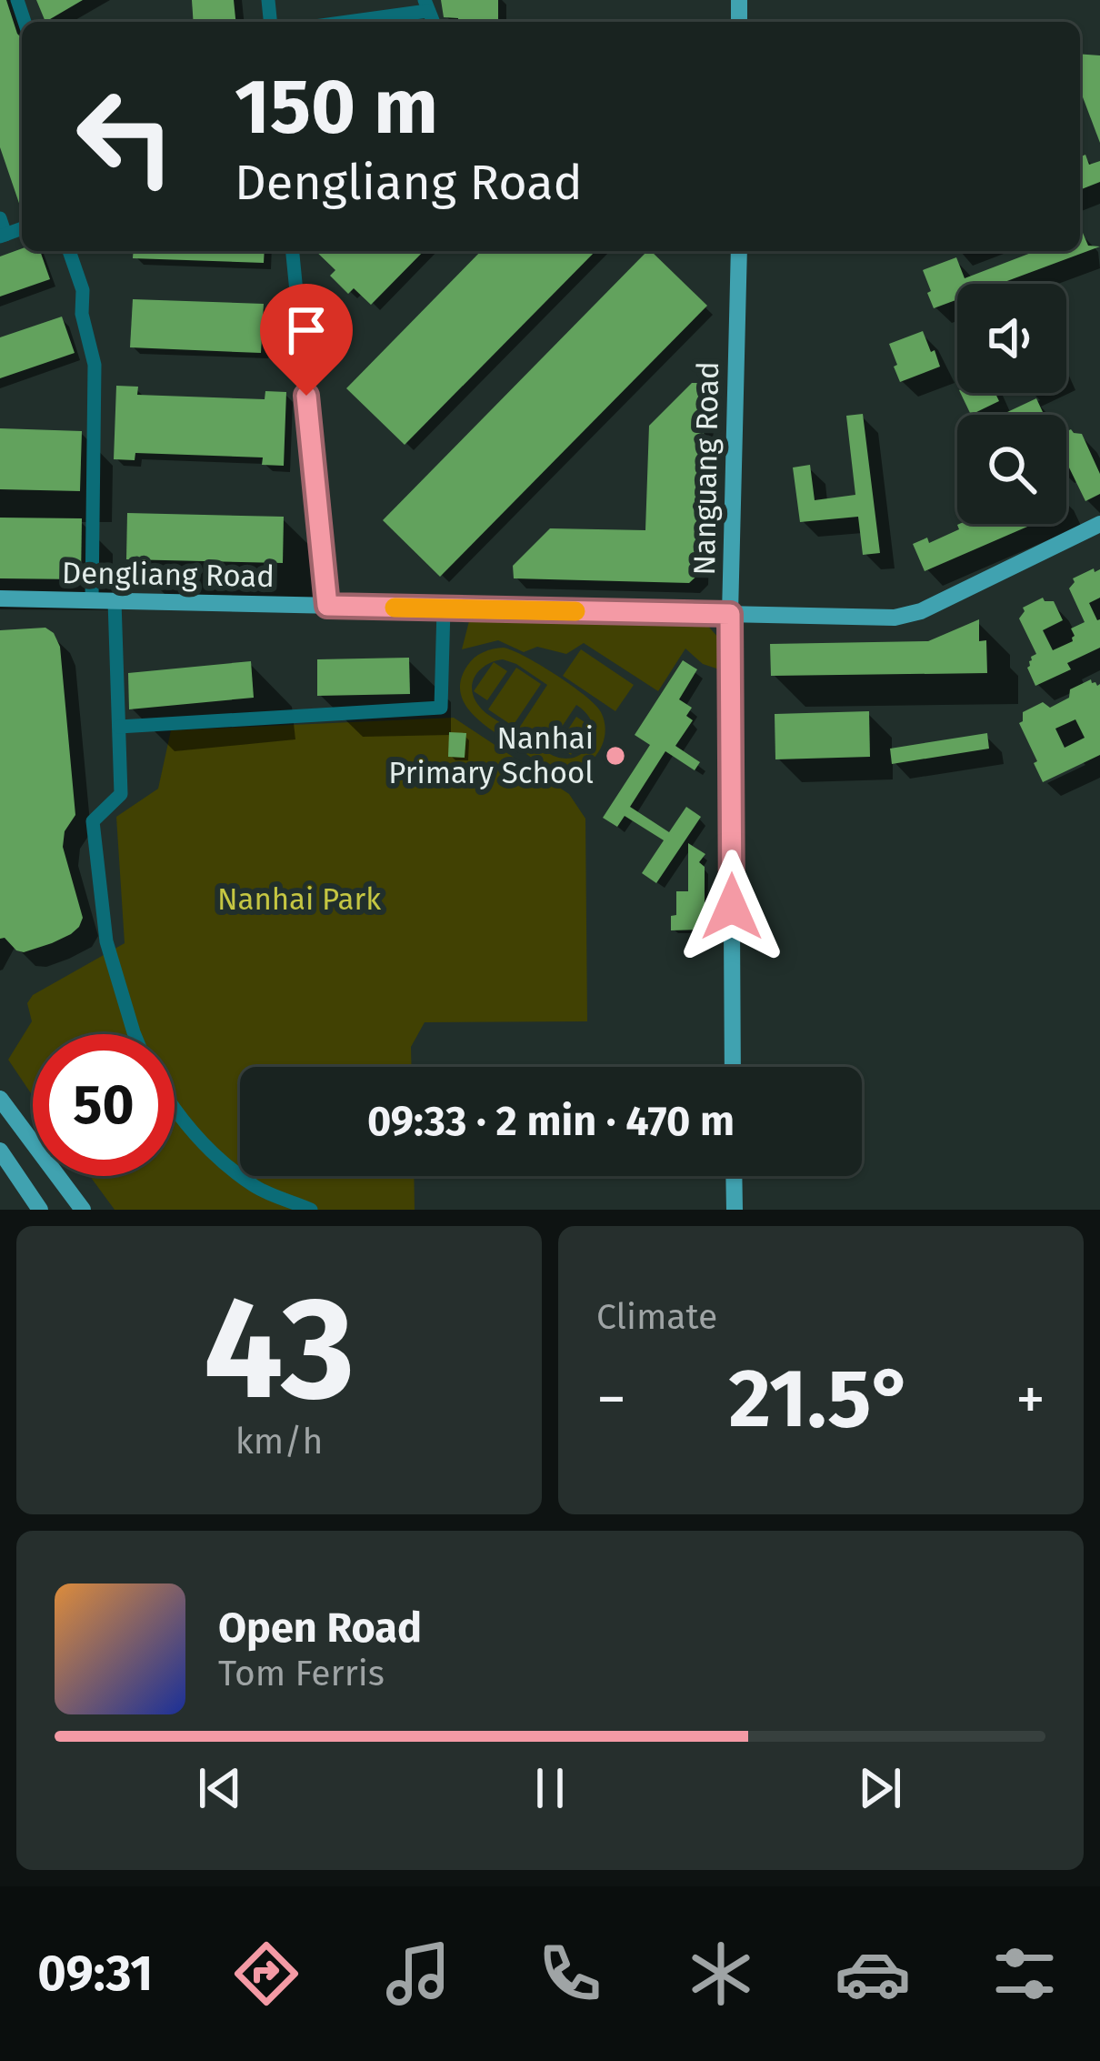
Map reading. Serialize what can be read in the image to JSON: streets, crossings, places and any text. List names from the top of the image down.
{
  "streets": {
    "main road": ["Nanguang Road", "Dengliang Road"]
  },
  "crossings": [
    ["Nanguang Road", "Dengliang Road"]
  ],
  "parks": ["Nanhai Park"],
  "places": ["Nanhai Primary School"],
  "page": {
    "turn": ["150 m", "Dengliang Road"],
    "limit": "50",
    "trip": "09:33 · 2 min · 470 m",
    "tile": [
      ["43", "km/h"],
      "Climate"
    ],
    "heat": ["−", "21.5°", "+"],
    "song": ["Open Road", "Tom Ferris"],
    "tabs": "09:31"
  }
}
